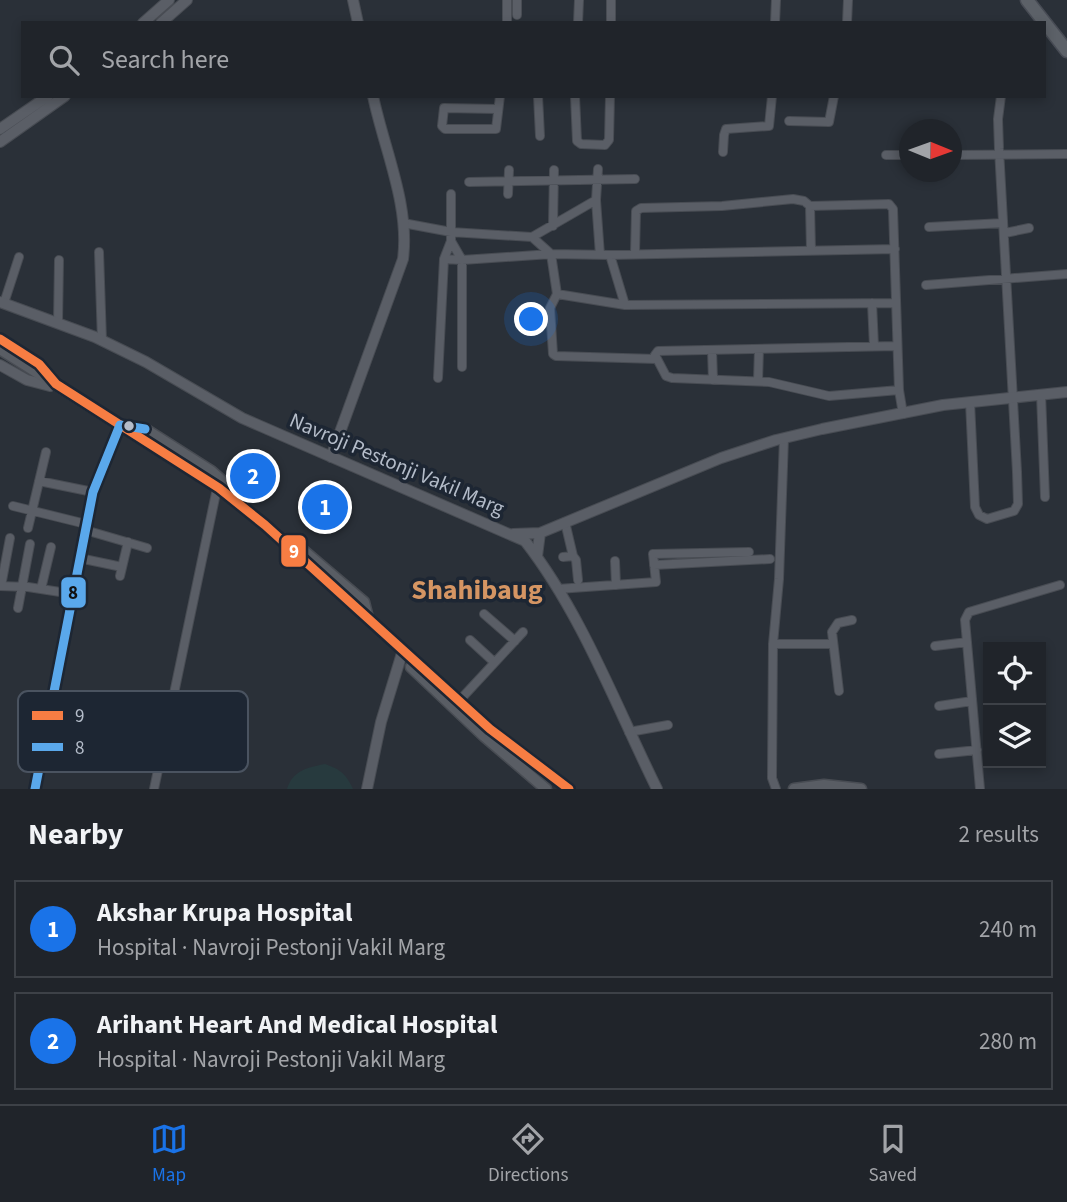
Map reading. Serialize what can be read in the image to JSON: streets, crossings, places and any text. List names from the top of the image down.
{
  "streets": {
    "street": ["Navroji Pestonji Vakil Marg"]
  },
  "districts": ["Shahibaug"],
  "lines": ["transit line 9", "transit line 8"],
  "legend": ["9", "8"],
  "north": "right",
  "page": {
    "search": "Search here",
    "pins": ["2", "1"],
    "heading": ["Nearby", "2 results"],
    "list": [
      {
        "mark": "1",
        "name": "Akshar Krupa Hospital",
        "note": "Hospital · Navroji Pestonji Vakil Marg",
        "value": "240 m"
      },
      {
        "mark": "2",
        "name": "Arihant Heart And Medical Hospital",
        "note": "Hospital · Navroji Pestonji Vakil Marg",
        "value": "280 m"
      }
    ],
    "nav": ["Map", "Directions", "Saved"]
  }
}
